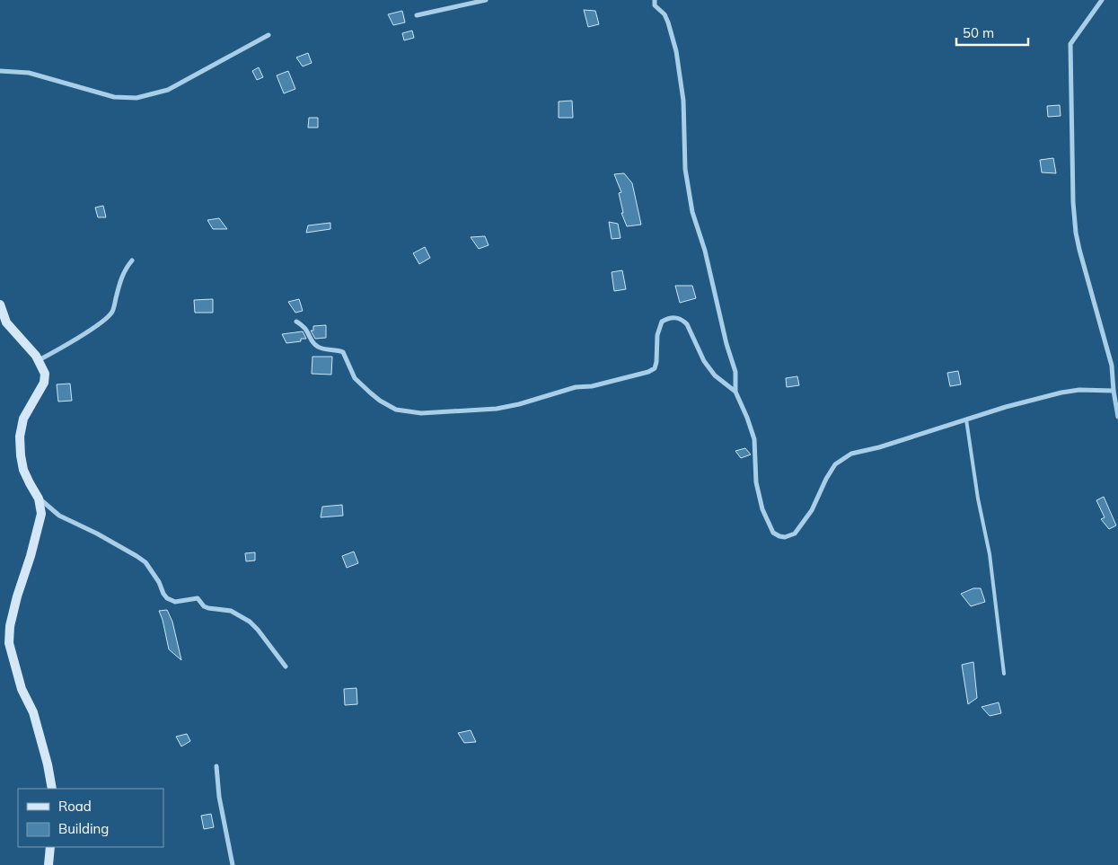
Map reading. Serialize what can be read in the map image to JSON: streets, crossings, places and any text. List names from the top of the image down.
{
  "legend": ["Road", "Building"],
  "scale_bar": "50 m"
}
